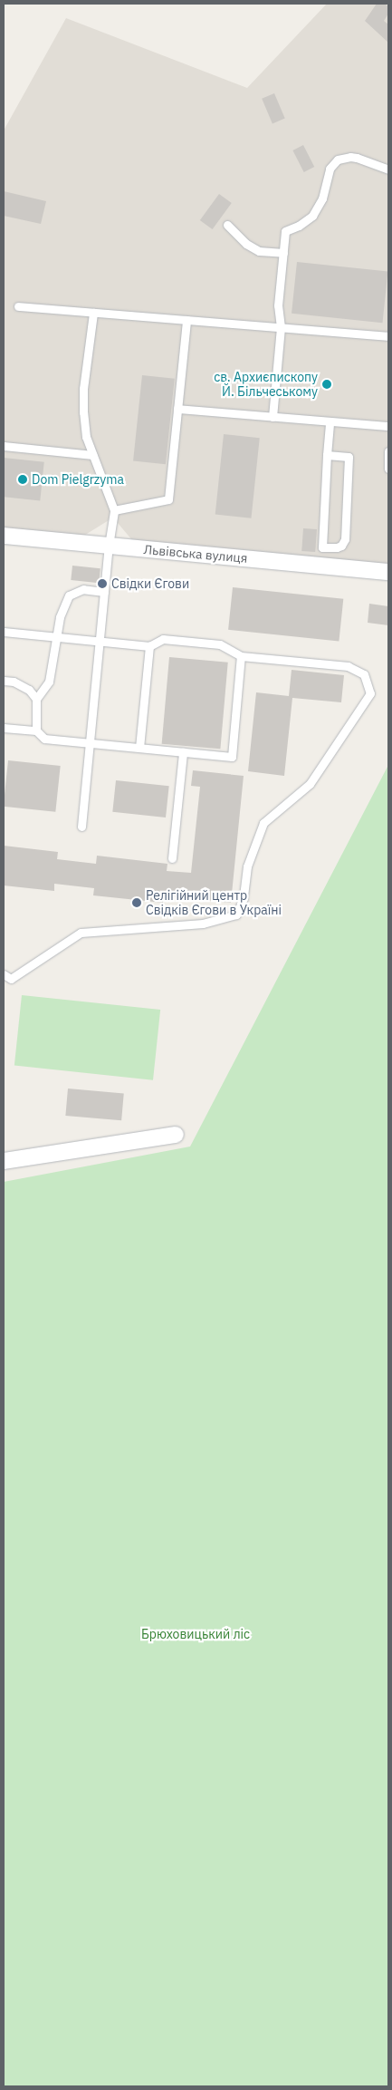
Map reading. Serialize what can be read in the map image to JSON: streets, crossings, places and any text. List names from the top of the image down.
{
  "streets": {
    "street": ["Львівська вулиця"]
  },
  "parks": ["Брюховицький ліс"],
  "places": [
    "св. Архиєпископу Й. Більчеському",
    "Dom Pielgrzyma",
    "Свідки Єгови",
    "Релігійний центр Свідків Єгови в Україні"
  ]
}
